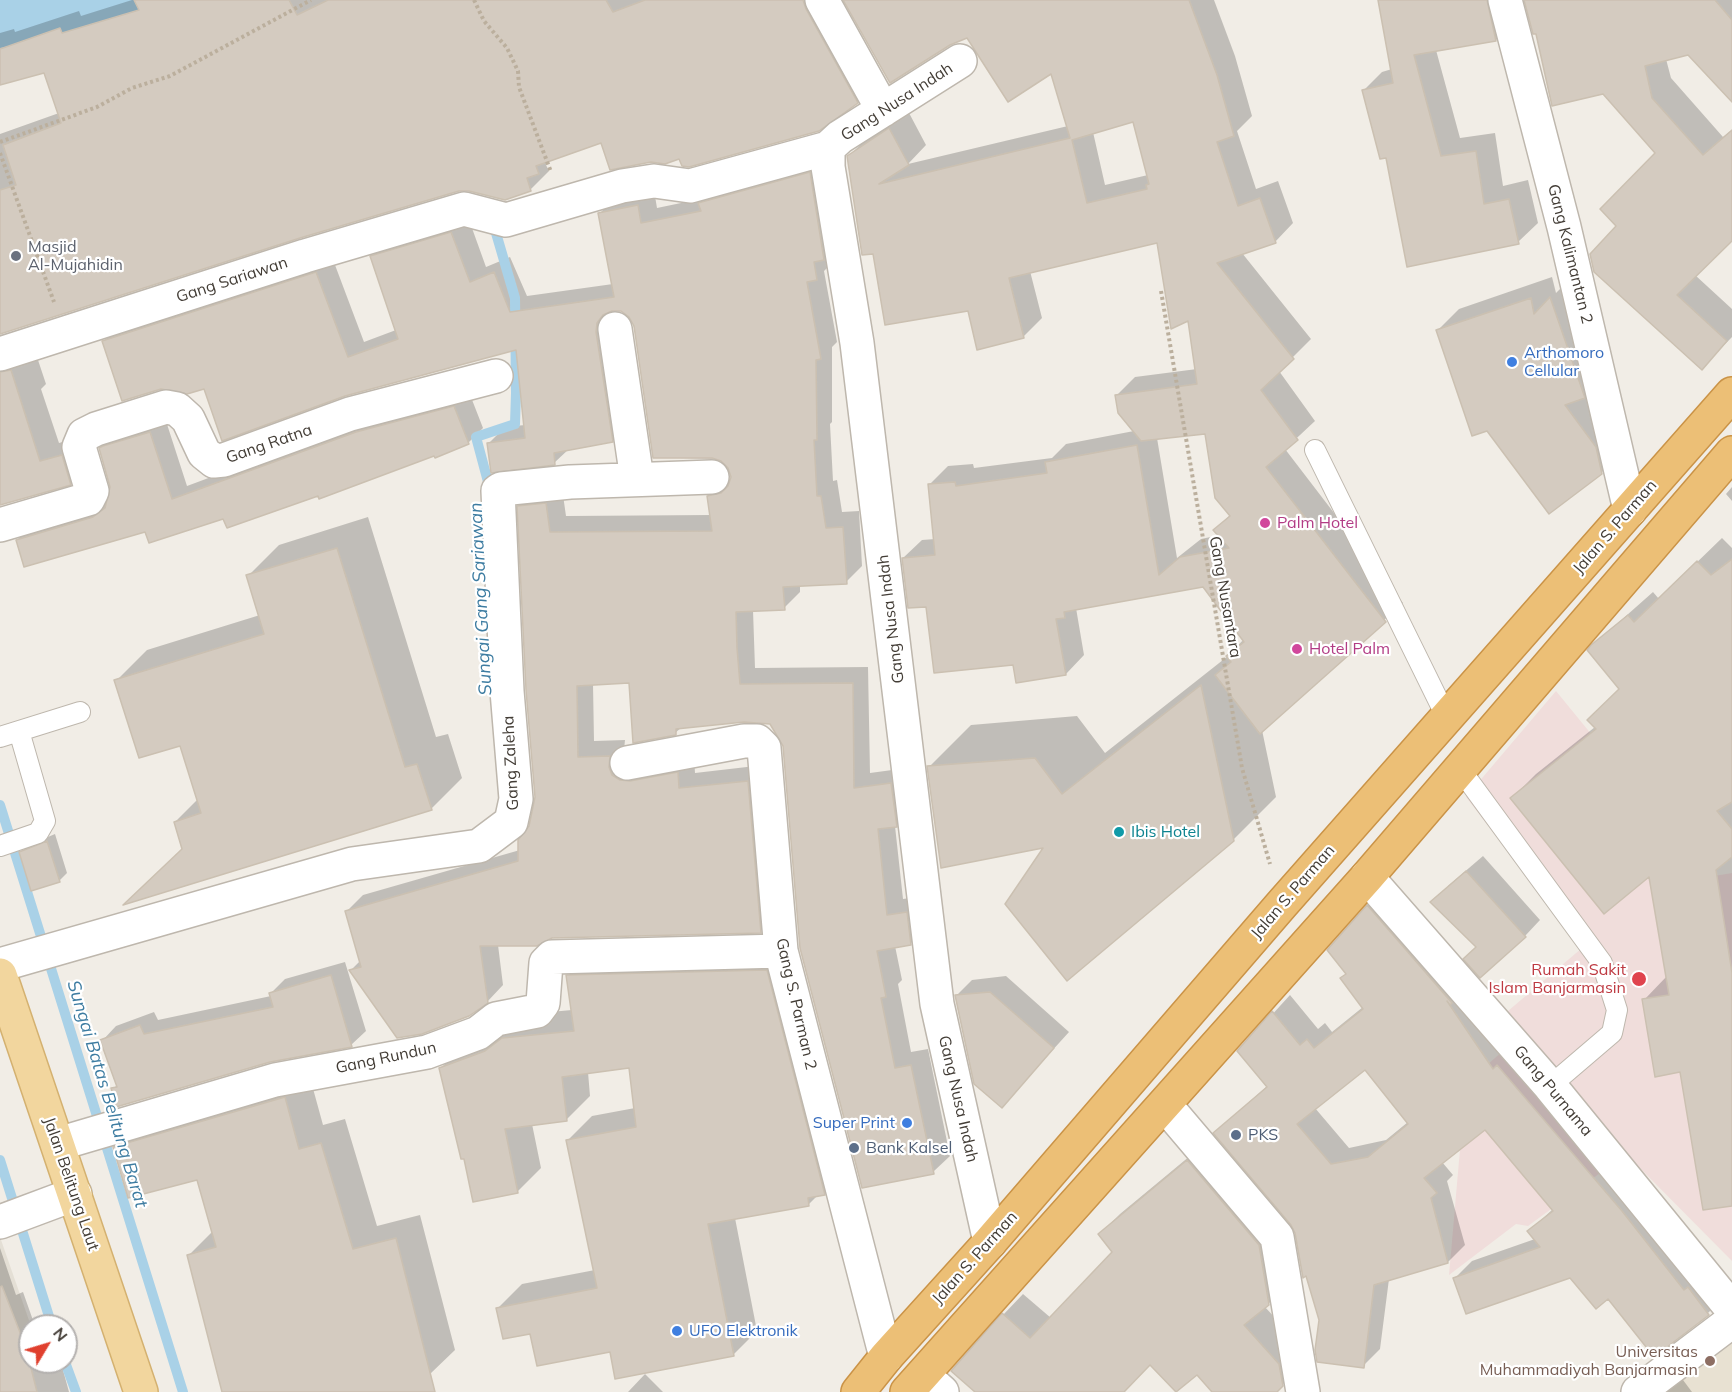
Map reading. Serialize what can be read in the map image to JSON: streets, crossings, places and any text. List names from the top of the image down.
{
  "streets": {
    "highway": ["Jalan S. Parman"],
    "main road": ["Jalan Belitung Laut"],
    "street": [
      "Gang Nusa Indah",
      "Gang Kalimantan 2",
      "Gang Sariawan",
      "Gang Ratna",
      "Gang Zaleha",
      "Gang S. Parman 2",
      "Gang Rundun",
      "Gang Purnama"
    ],
    "path": ["Gang Nusantara"]
  },
  "crossings": [
    ["Gang Nusa Indah", "Jalan S. Parman"],
    ["Gang Kalimantan 2", "Jalan S. Parman"],
    ["Jalan S. Parman", "Gang Nusantara"],
    ["Jalan S. Parman", "Gang S. Parman 2"],
    ["Gang S. Parman 2", "Gang Rundun"],
    ["Gang Rundun", "Jalan Belitung Laut"]
  ],
  "water": ["Sungai Gang Sariawan", "Sungai Batas Belitung Barat"],
  "places": [
    "Masjid Al-Mujahidin",
    "Arthomoro Cellular",
    "Palm Hotel",
    "Hotel Palm",
    "Ibis Hotel",
    "Rumah Sakit Islam Banjarmasin",
    "Super Print",
    "PKS",
    "Bank Kalsel",
    "UFO Elektronik",
    "Universitas Muhammadiyah Banjarmasin"
  ],
  "north": "top right"
}
